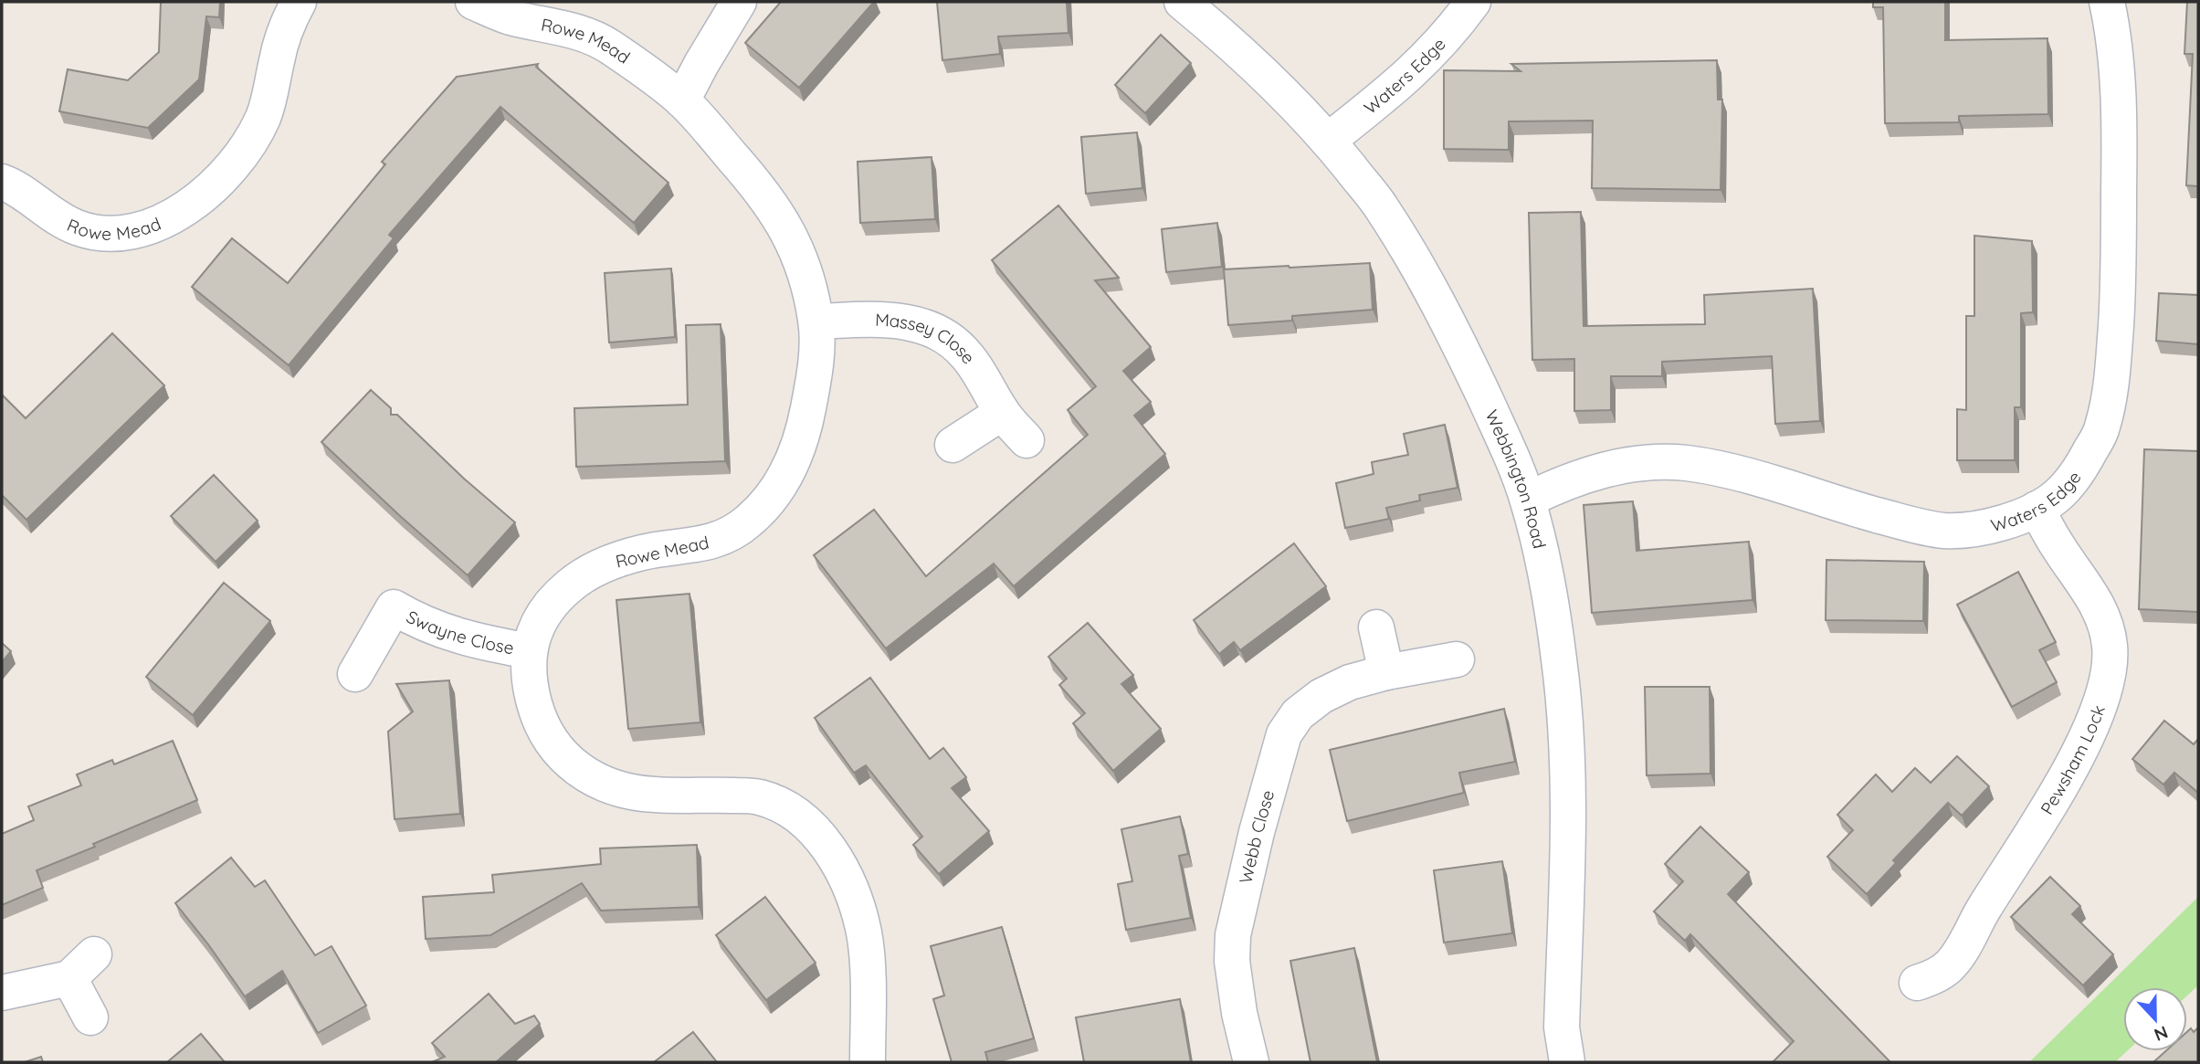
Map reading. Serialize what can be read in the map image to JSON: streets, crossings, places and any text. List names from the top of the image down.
{
  "streets": {
    "street": [
      "Rowe Mead",
      "Waters Edge",
      "Massey Close",
      "Webbington Road",
      "Swayne Close",
      "Pewsham Lock",
      "Webb Close"
    ]
  },
  "crossings": [
    ["Rowe Mead", "Massey Close"],
    ["Rowe Mead", "Swayne Close"],
    ["Waters Edge", "Webbington Road"],
    ["Waters Edge", "Pewsham Lock"]
  ],
  "north": "bottom"
}
